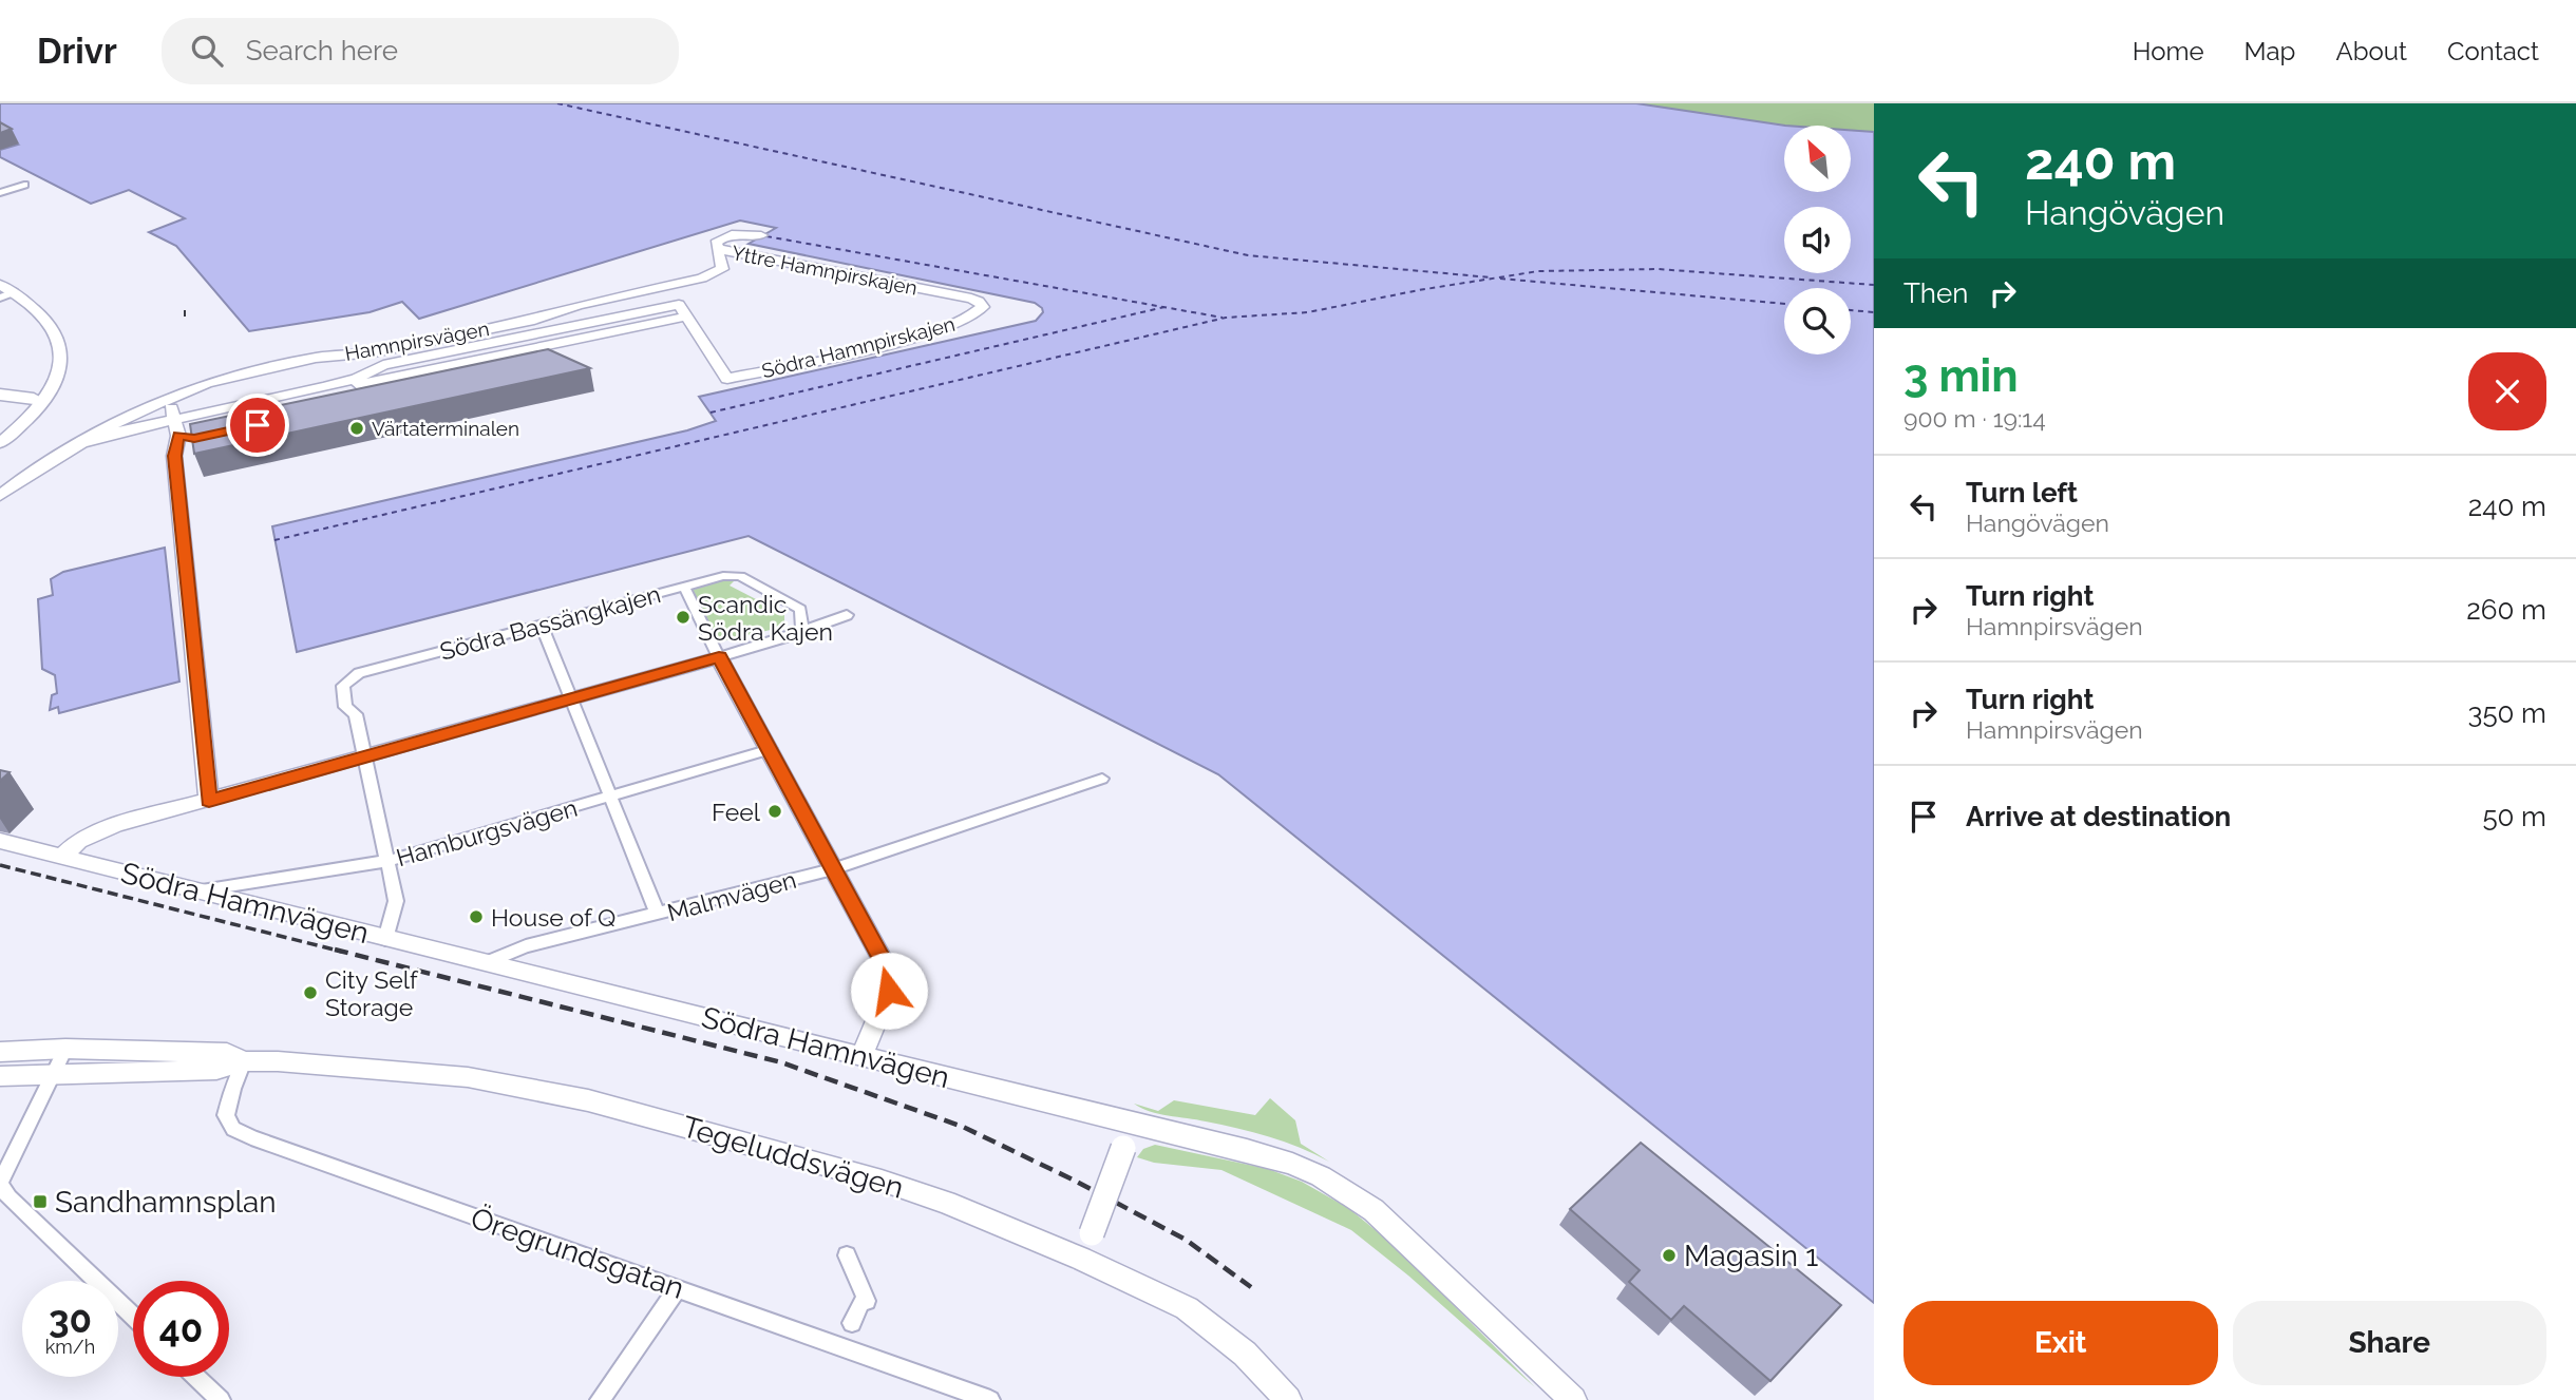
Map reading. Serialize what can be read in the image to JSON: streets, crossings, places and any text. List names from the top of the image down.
{
  "streets": {
    "main road": [
      "Yttre Hamnpirskajen",
      "Hamnpirsvägen",
      "Södra Hamnpirskajen",
      "Södra Hamnvägen",
      "Tegeluddsvägen"
    ],
    "street": [
      "Södra Bassängkajen",
      "Hamburgsvägen",
      "Malmvägen",
      "Öregrundsgatan"
    ]
  },
  "crossings": [
    ["Yttre Hamnpirskajen", "Hamnpirsvägen"],
    ["Yttre Hamnpirskajen", "Södra Hamnpirskajen"],
    ["Hamnpirsvägen", "Södra Hamnpirskajen"],
    ["Hamburgsvägen", "Södra Hamnvägen"],
    ["Malmvägen", "Södra Hamnvägen"],
    ["Tegeluddsvägen", "Öregrundsgatan"]
  ],
  "places": {
    "other": [
      "Värtaterminalen",
      "Scandic Södra Kajen",
      "Feel",
      "House of Q",
      "City Self Storage",
      "Magasin 1"
    ],
    "transit": ["Sandhamnsplan"]
  },
  "north": "top left",
  "page": {
    "header": "Drivr",
    "search": "Search here",
    "nav": [
      "Home",
      "Map",
      "About",
      "Contact"
    ],
    "turn": ["240 m", "Hangövägen"],
    "then": "Then",
    "heading": ["3 min", "900 m · 19:14"],
    "list": [
      {
        "name": "Turn left",
        "note": "Hangövägen",
        "value": "240 m"
      },
      {
        "name": "Turn right",
        "note": "Hamnpirsvägen",
        "value": "260 m"
      },
      {
        "name": "Turn right",
        "note": "Hamnpirsvägen",
        "value": "350 m"
      },
      {
        "name": "Arrive at destination",
        "value": "50 m"
      }
    ],
    "speed": "30 km/h",
    "limit": "40",
    "buttons": ["Exit", "Share"]
  }
}
